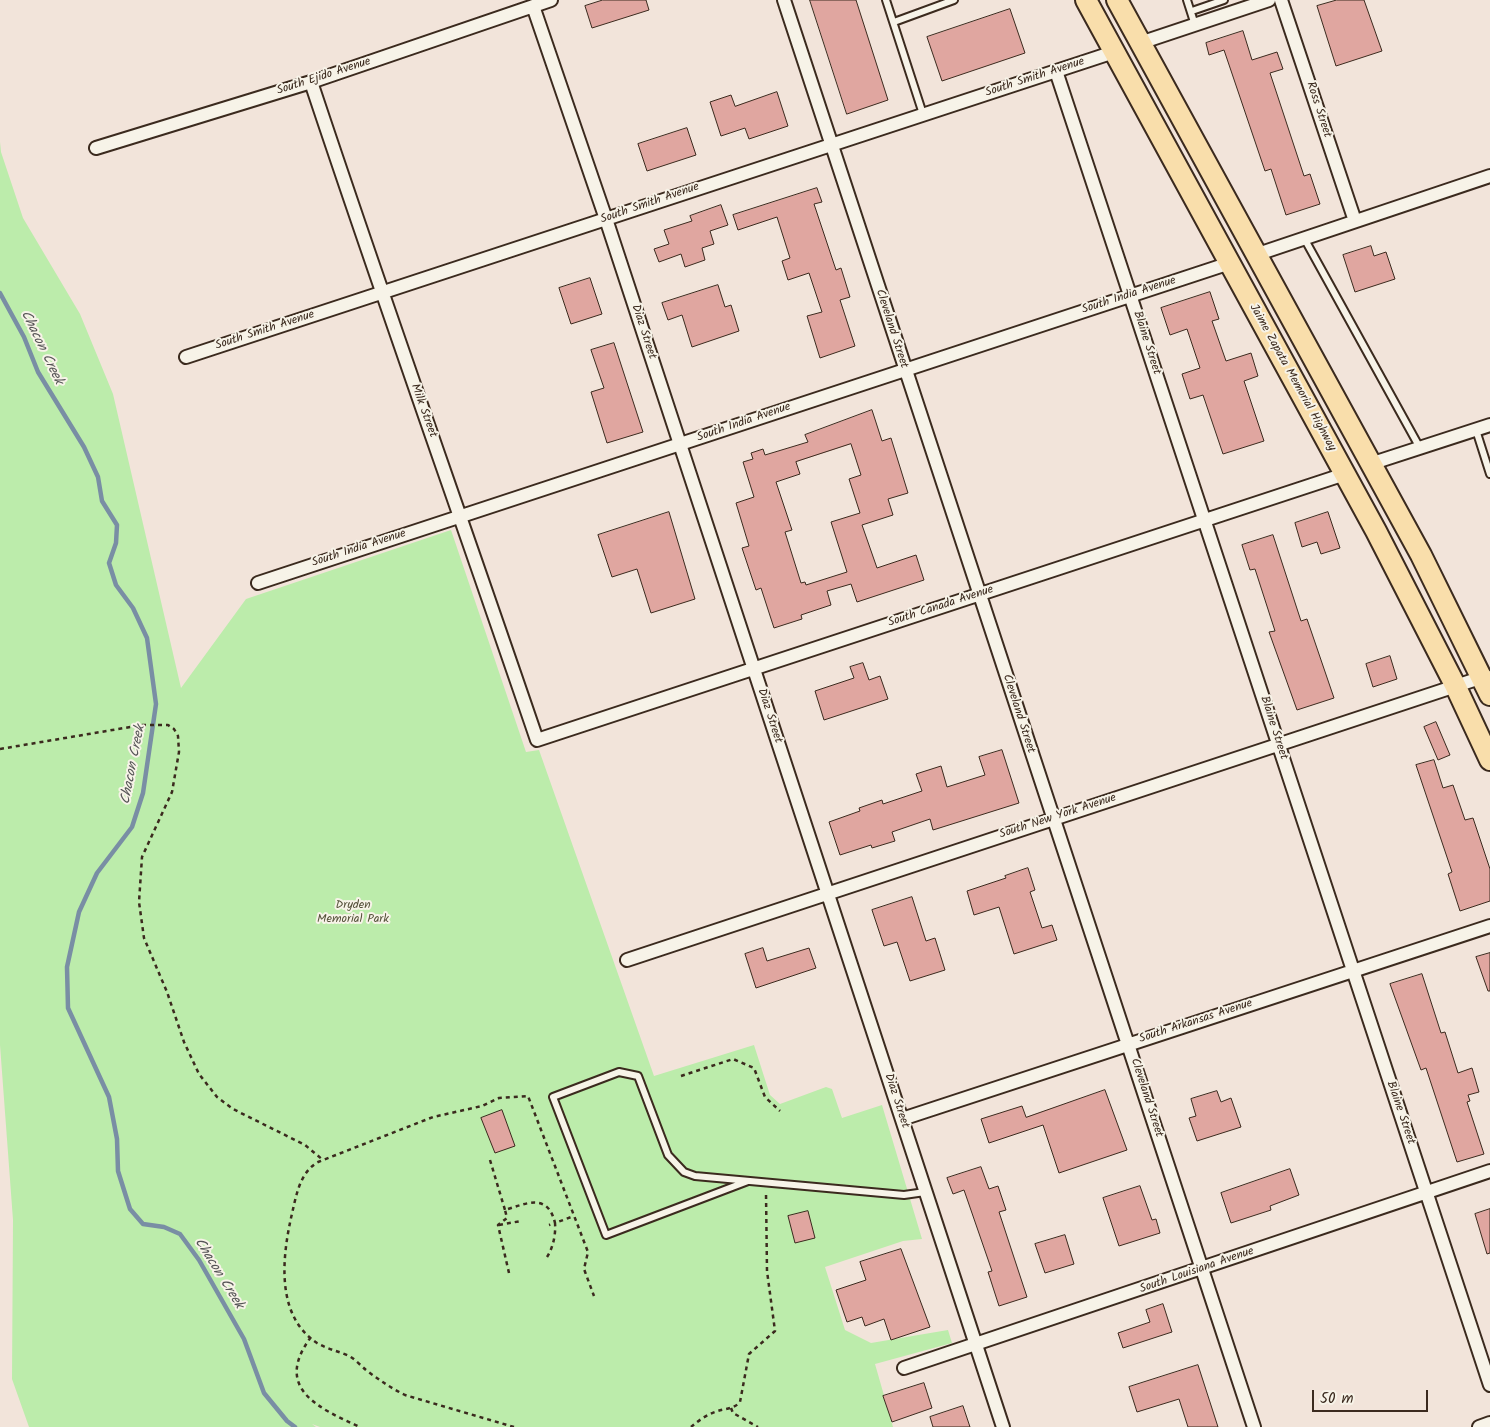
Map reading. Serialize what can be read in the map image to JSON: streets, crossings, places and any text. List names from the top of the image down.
{
  "streets": {
    "main road": ["Jaime Zapata Memorial Highway"],
    "street": [
      "South Ejido Avenue",
      "South Smith Avenue",
      "Ross Street",
      "South India Avenue",
      "Cleveland Street",
      "Diaz Street",
      "Blaine Street",
      "Milk Street",
      "South Canada Avenue",
      "South New York Avenue",
      "South Arkansas Avenue",
      "South Louisiana Avenue"
    ]
  },
  "crossings": [
    ["South Ejido Avenue", "Diaz Street"],
    ["South Ejido Avenue", "Milk Street"],
    ["South Smith Avenue", "Cleveland Street"],
    ["South Smith Avenue", "Diaz Street"],
    ["South Smith Avenue", "Blaine Street"],
    ["South Smith Avenue", "Jaime Zapata Memorial Highway"],
    ["South Smith Avenue", "Milk Street"],
    ["South India Avenue", "Cleveland Street"],
    ["South India Avenue", "Diaz Street"],
    ["South India Avenue", "Blaine Street"],
    ["South India Avenue", "Jaime Zapata Memorial Highway"],
    ["South India Avenue", "Milk Street"],
    ["Cleveland Street", "South Canada Avenue"],
    ["Cleveland Street", "South New York Avenue"],
    ["Cleveland Street", "South Arkansas Avenue"],
    ["Cleveland Street", "South Louisiana Avenue"],
    ["Diaz Street", "South Canada Avenue"],
    ["Diaz Street", "South New York Avenue"],
    ["Diaz Street", "South Arkansas Avenue"],
    ["Diaz Street", "South Louisiana Avenue"],
    ["Blaine Street", "South Canada Avenue"],
    ["Blaine Street", "South New York Avenue"],
    ["Blaine Street", "South Arkansas Avenue"],
    ["Blaine Street", "South Louisiana Avenue"],
    ["Jaime Zapata Memorial Highway", "South Canada Avenue"],
    ["Jaime Zapata Memorial Highway", "South New York Avenue"],
    ["Milk Street", "South Canada Avenue"]
  ],
  "water": ["Chacon Creek"],
  "parks": ["Dryden Memorial Park"],
  "scale_bar": "50 m"
}
